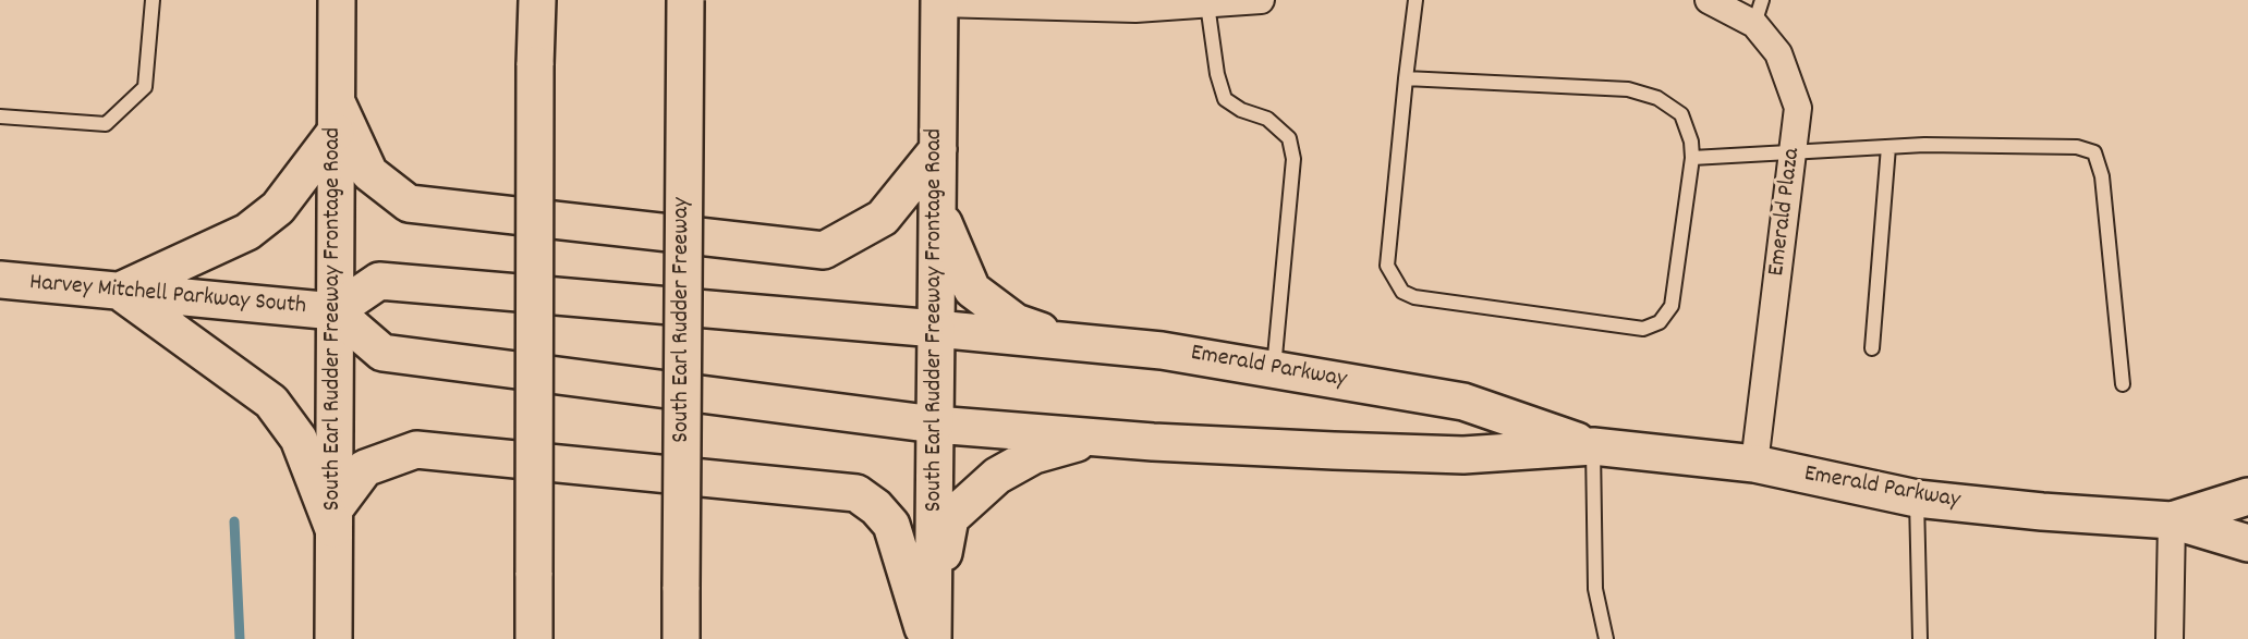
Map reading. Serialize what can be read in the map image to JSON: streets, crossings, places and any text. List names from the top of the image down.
{
  "streets": {
    "main road": [
      "Harvey Mitchell Parkway South",
      "South Earl Rudder Freeway Frontage Road",
      "South Earl Rudder Freeway",
      "Emerald Parkway"
    ],
    "street": ["Emerald Plaza"]
  },
  "crossings": [
    ["Emerald Plaza", "Emerald Parkway"],
    ["Harvey Mitchell Parkway South", "South Earl Rudder Freeway Frontage Road"],
    ["Harvey Mitchell Parkway South", "Emerald Parkway"],
    ["South Earl Rudder Freeway Frontage Road", "Emerald Parkway"]
  ]
}
